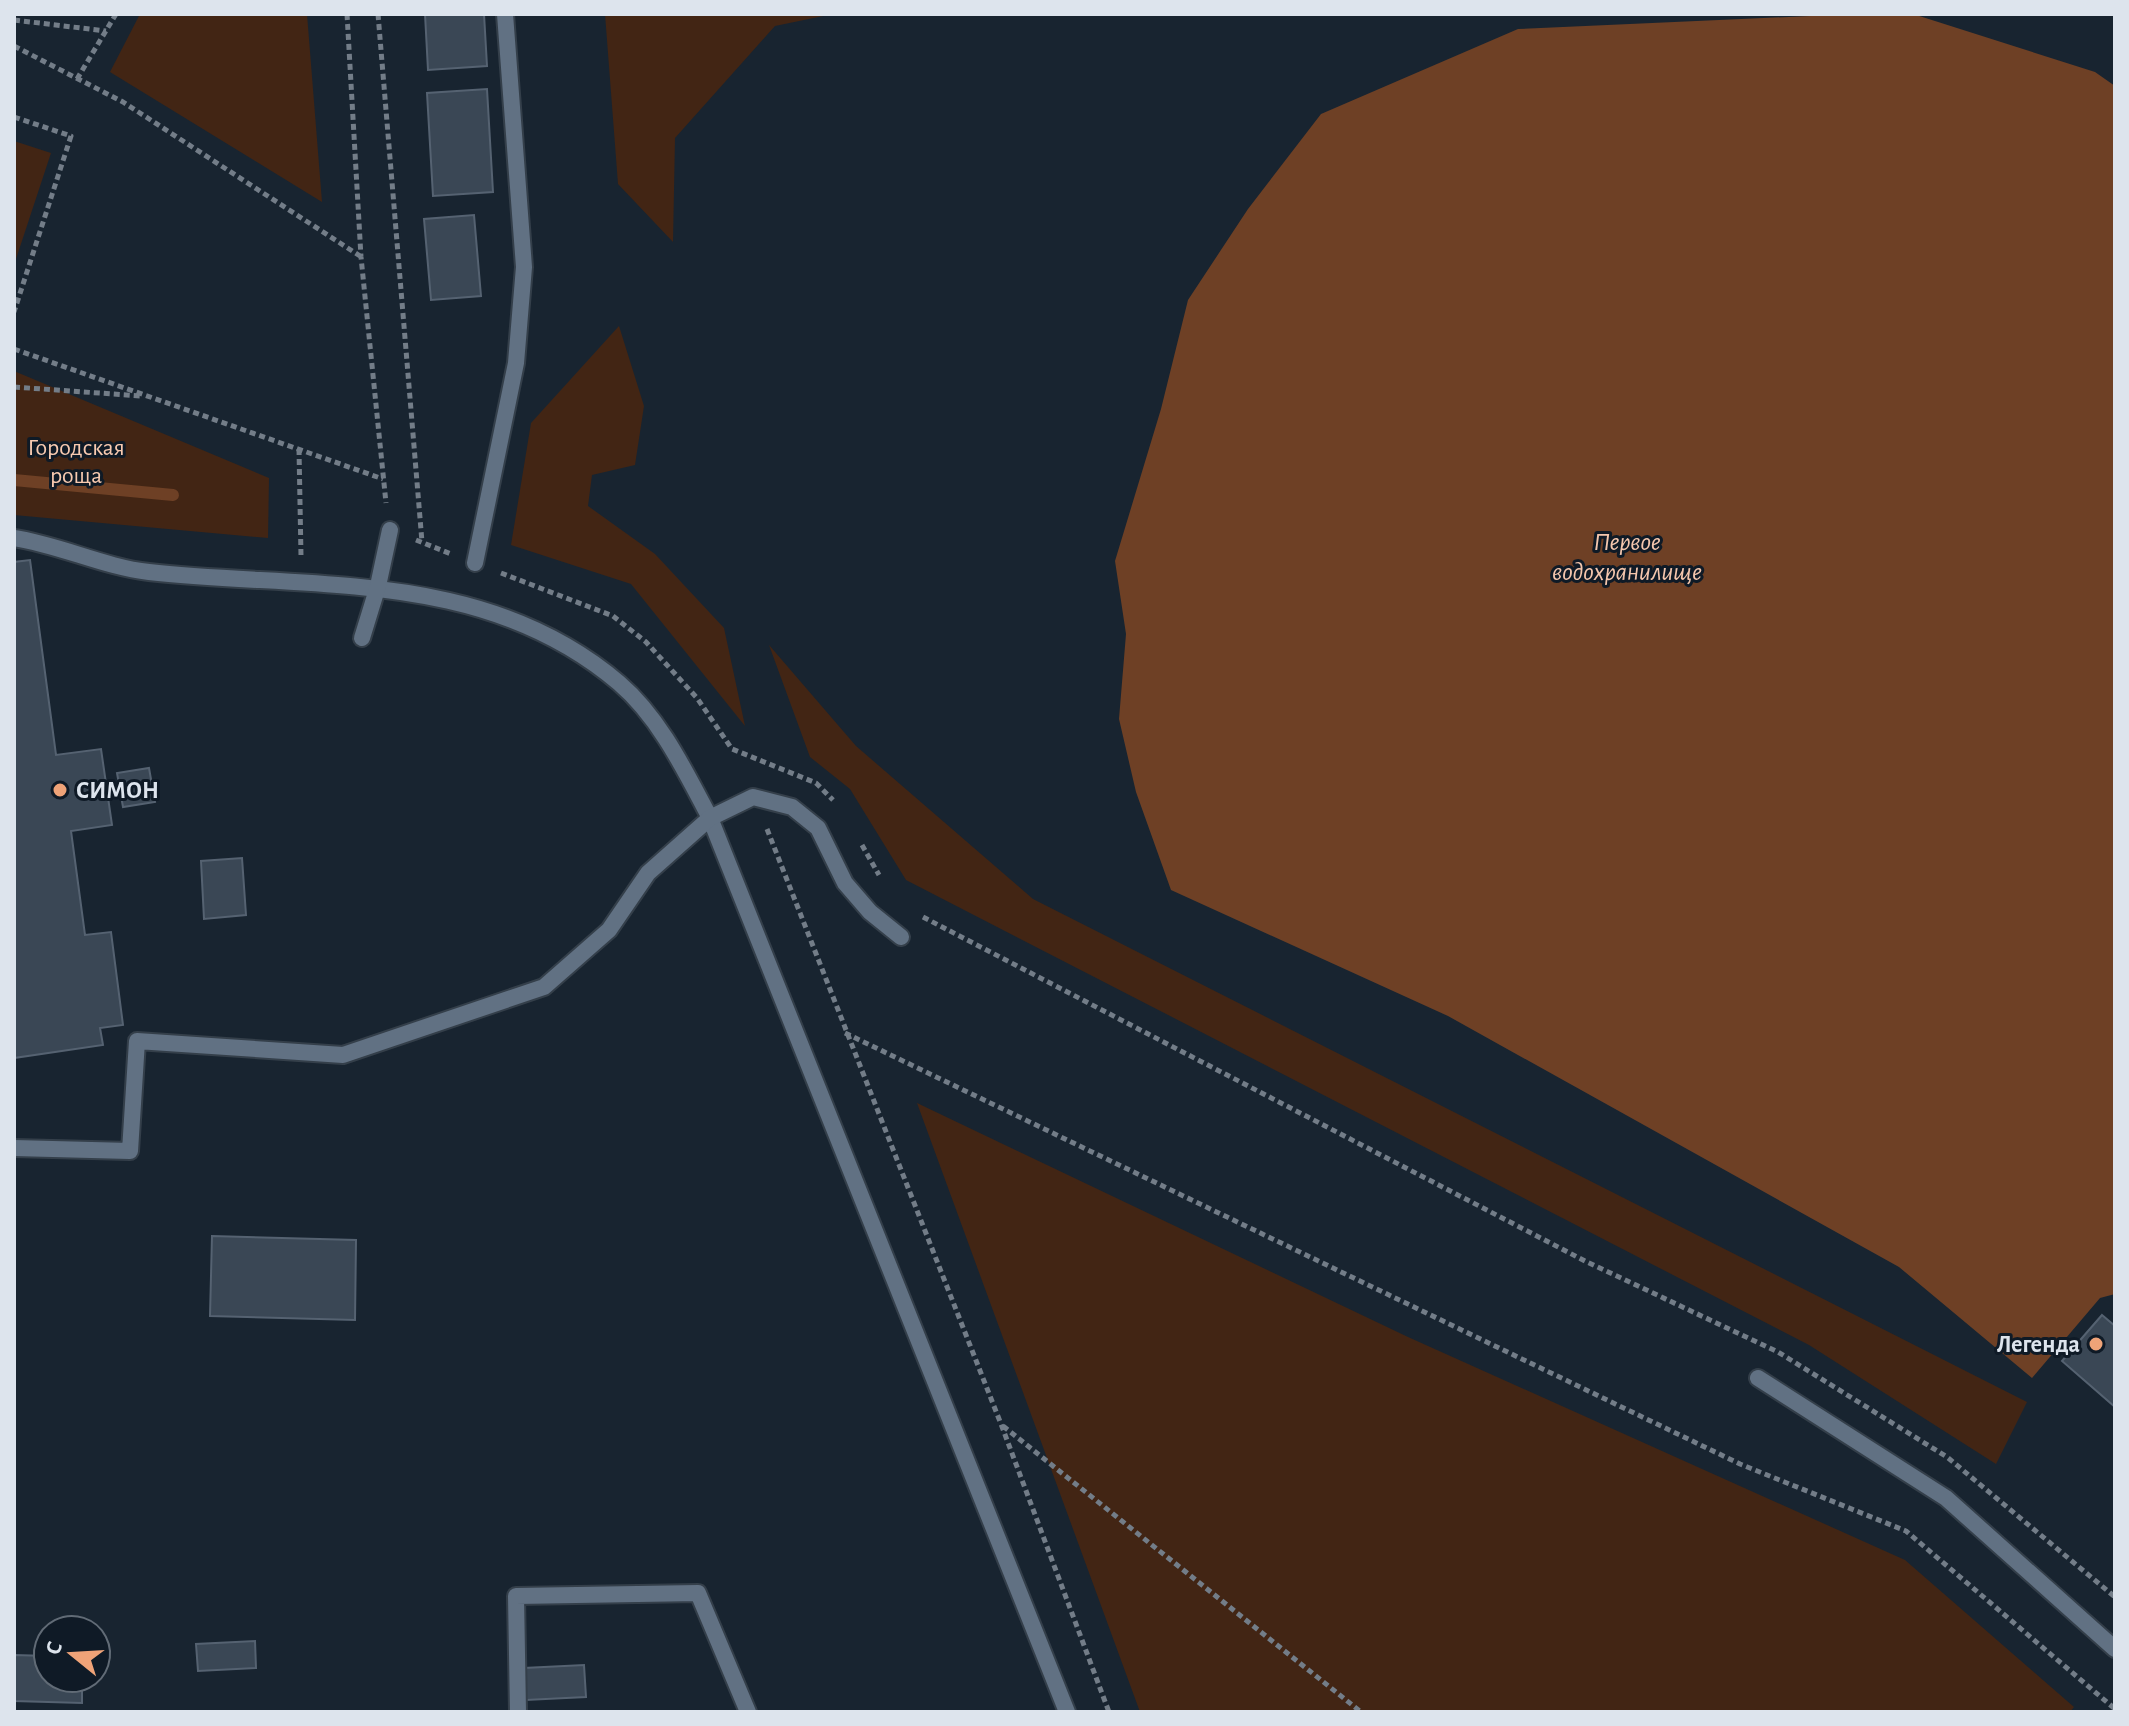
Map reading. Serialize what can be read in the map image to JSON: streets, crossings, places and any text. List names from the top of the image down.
{
  "water": ["Первое водохранилище"],
  "parks": ["Городская роща"],
  "places": ["СИМОН", "Легенда"],
  "north": "left"
}
